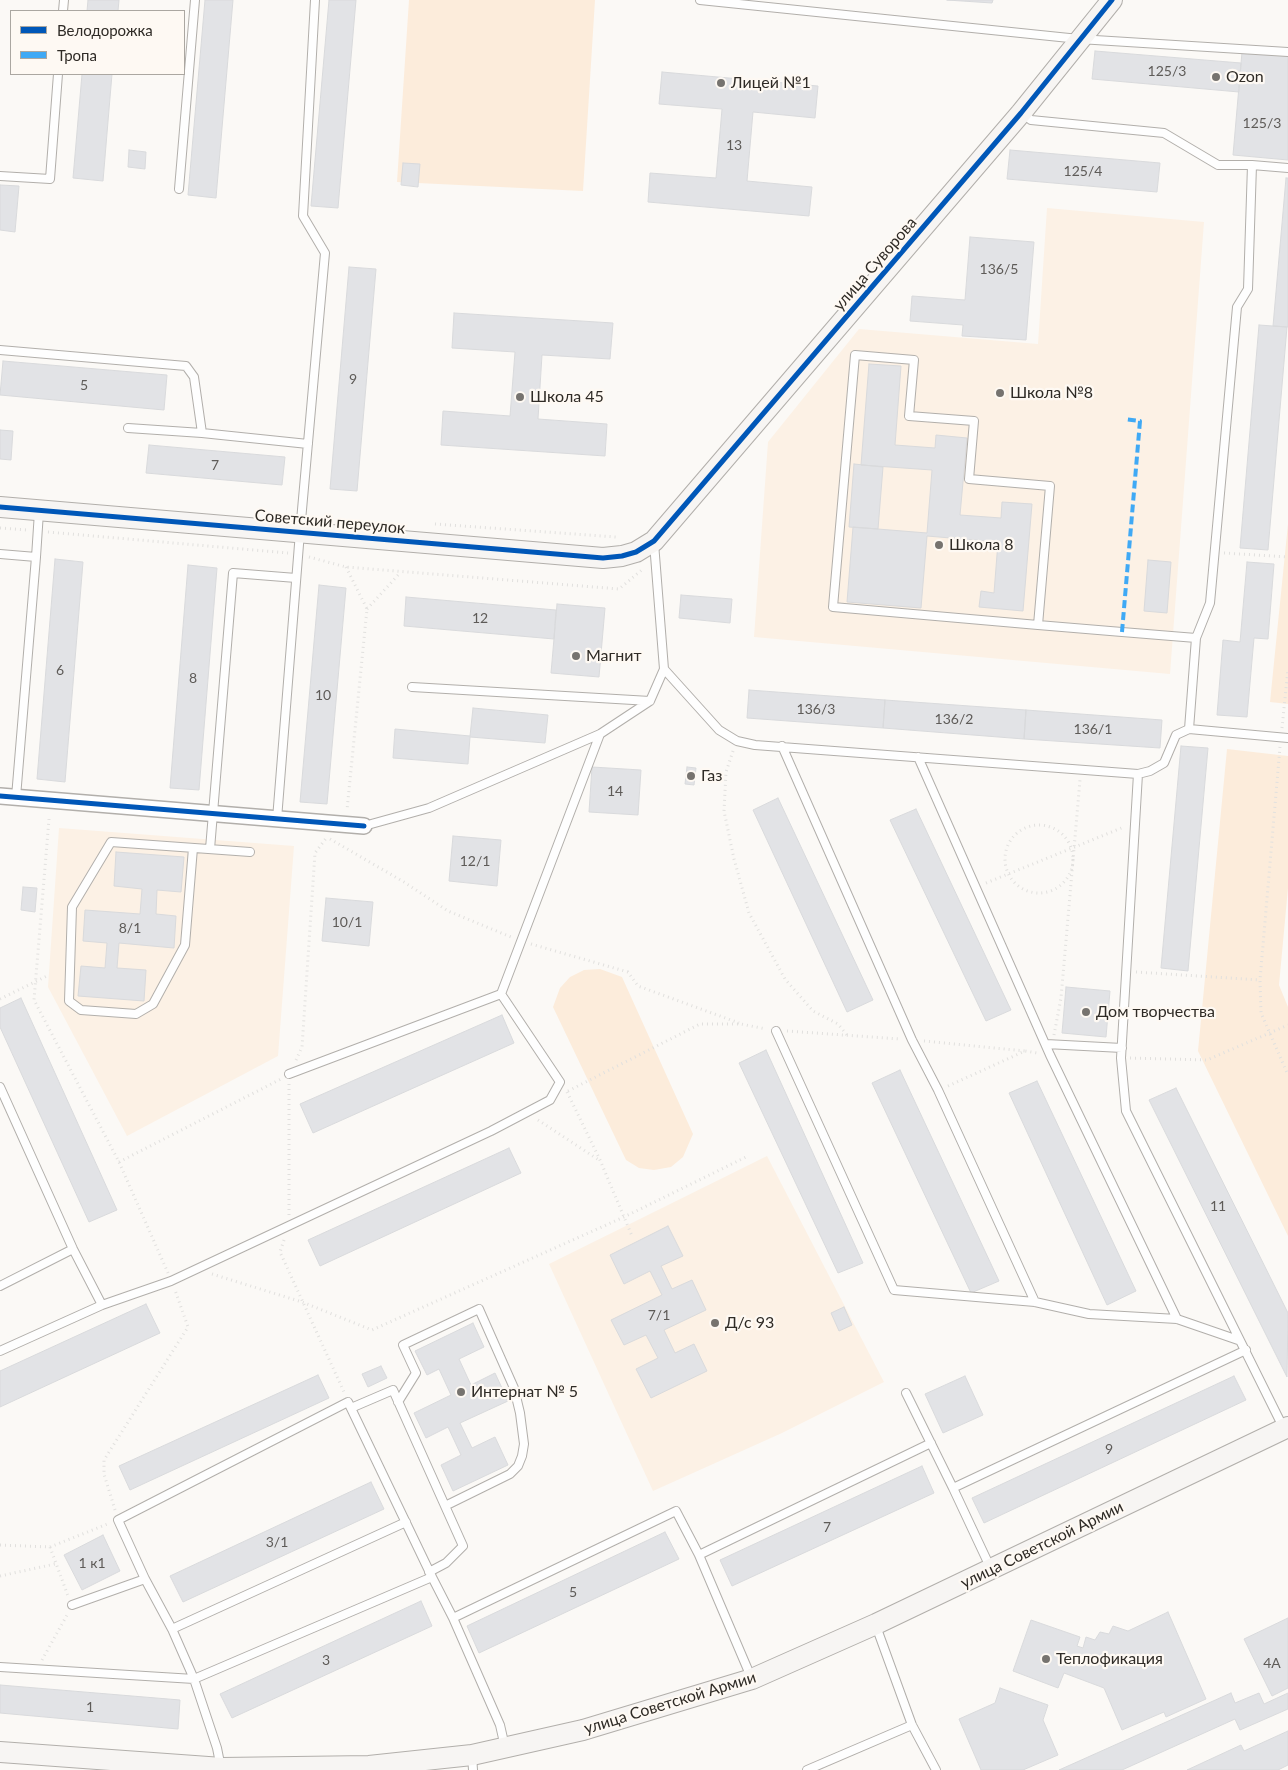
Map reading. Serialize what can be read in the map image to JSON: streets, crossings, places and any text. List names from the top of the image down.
{
  "streets": {
    "street": ["улица Суворова", "Советский переулок", "улица Советской Армии"]
  },
  "crossings": [
    ["улица Суворова", "Советский переулок"]
  ],
  "places": [
    "Ozon",
    "Лицей №1",
    "Школа №8",
    "Школа 45",
    "Школа 8",
    "Магнит",
    "Газ",
    "Дом творчества",
    "Д/с 93",
    "Интернат № 5",
    "Теплофикация"
  ],
  "house_numbers": [
    "125/3",
    "125/3",
    "13",
    "125/4",
    "136/5",
    "9",
    "5",
    "7",
    "12",
    "6",
    "8",
    "10",
    "136/3",
    "136/2",
    "136/1",
    "14",
    "12/1",
    "10/1",
    "8/1",
    "11",
    "7/1",
    "9",
    "7",
    "3/1",
    "1 к1",
    "5",
    "3",
    "4А",
    "1"
  ],
  "legend": ["Велодорожка", "Тропа"]
}
